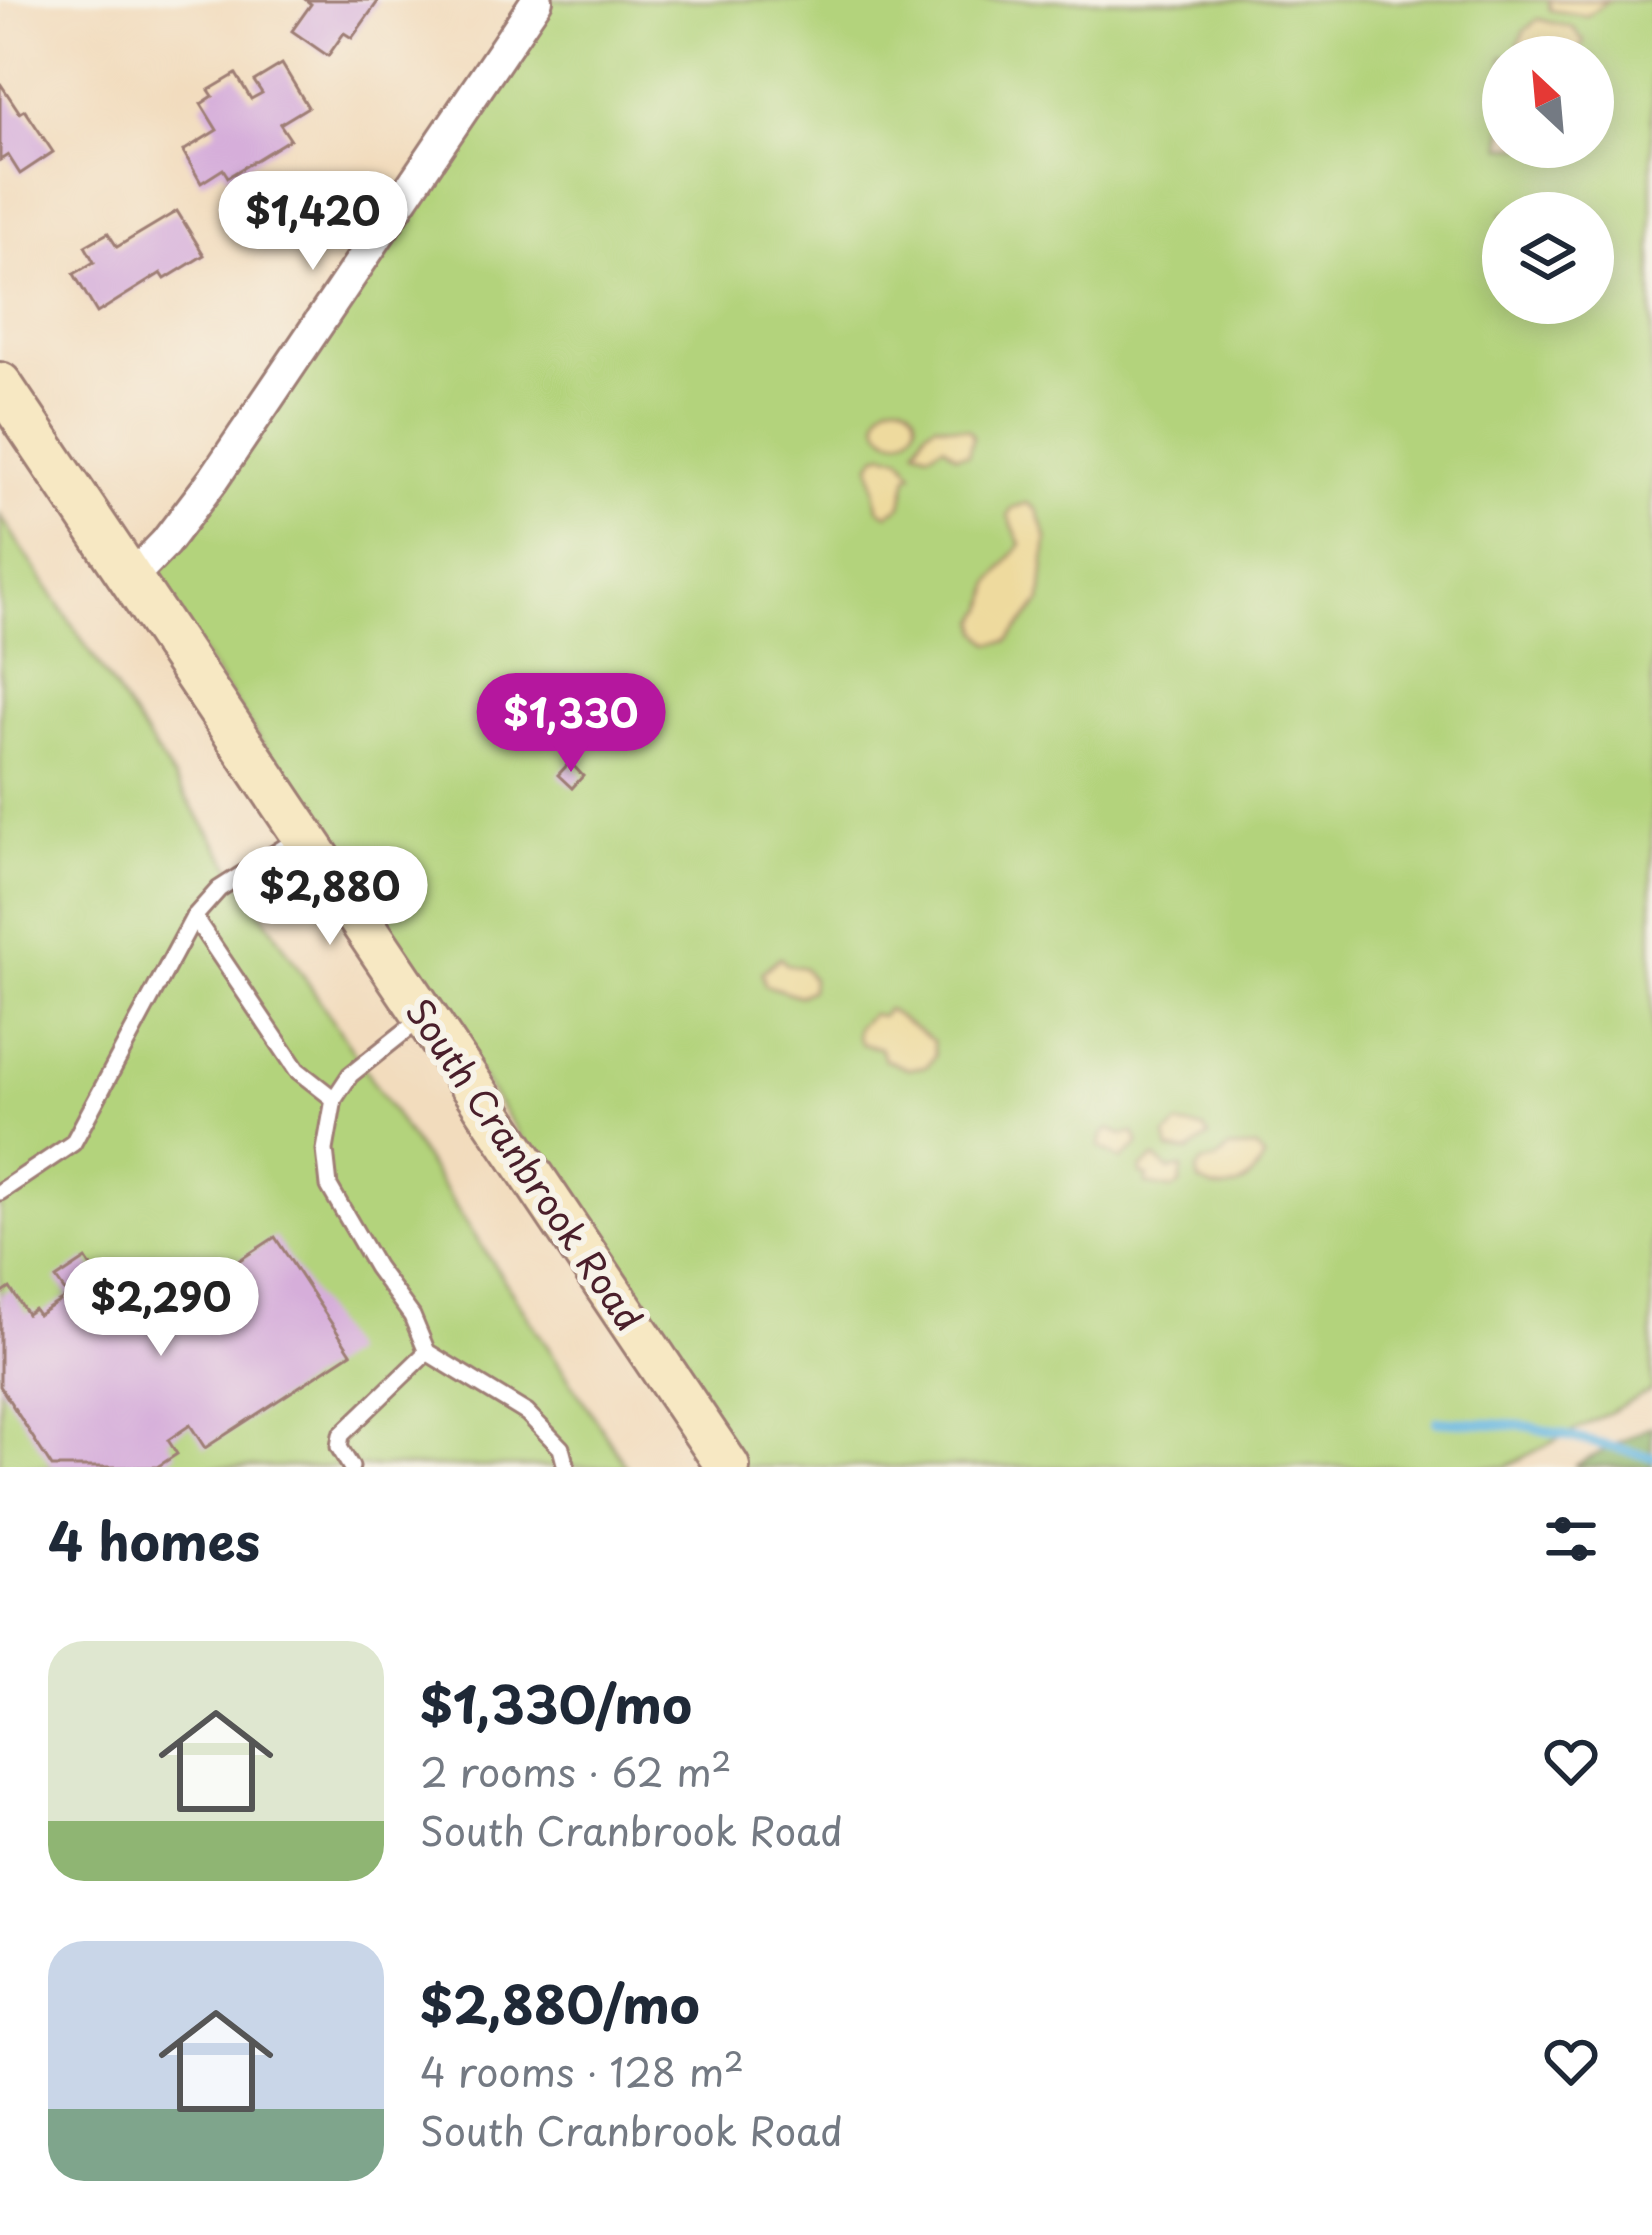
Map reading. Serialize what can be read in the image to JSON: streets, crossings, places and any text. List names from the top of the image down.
{
  "streets": {
    "street": ["South Cranbrook Road"]
  },
  "north": "top left",
  "page": {
    "price": [
      "$1,420",
      "$1,330",
      "$2,880",
      "$2,290"
    ],
    "heading": "4 homes",
    "list": [
      {
        "name": "$1,330/mo",
        "note": "2 rooms · 62 m² · South Cranbrook Road"
      },
      {
        "name": "$2,880/mo",
        "note": "4 rooms · 128 m² · South Cranbrook Road"
      }
    ]
  }
}
